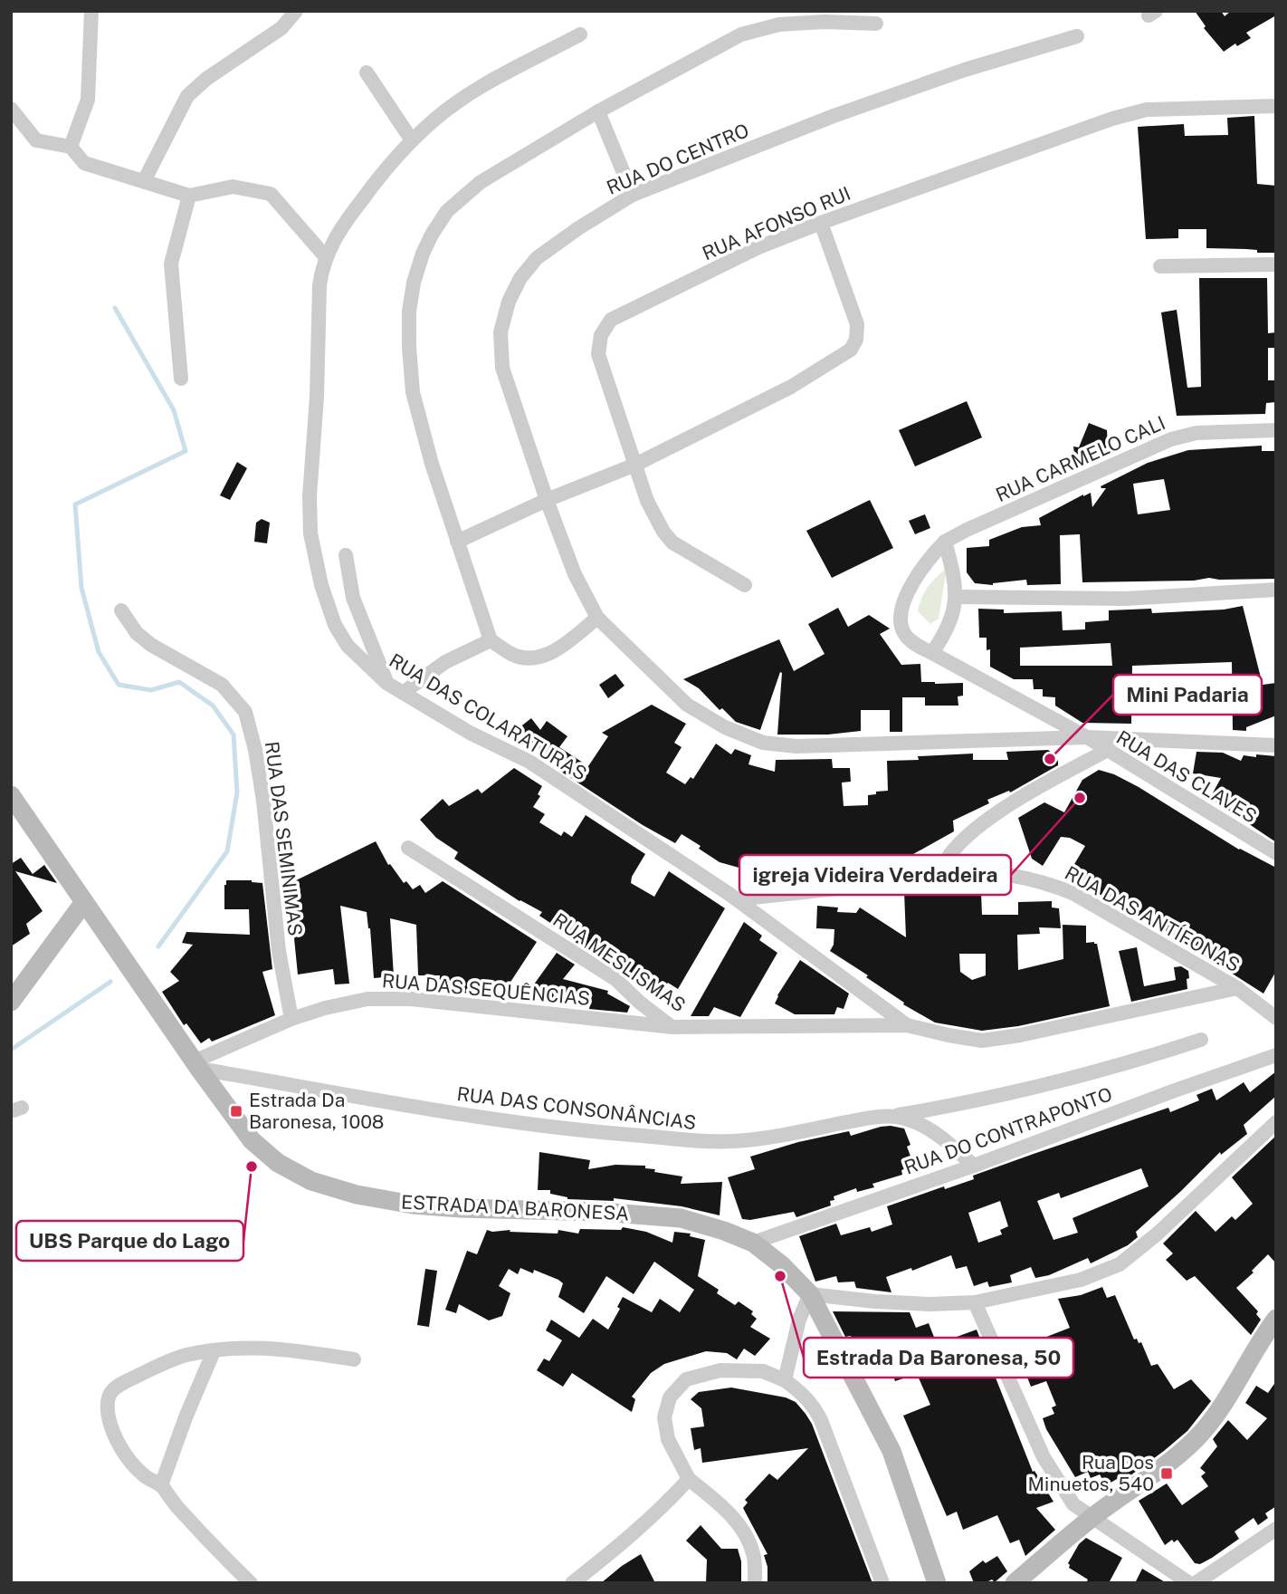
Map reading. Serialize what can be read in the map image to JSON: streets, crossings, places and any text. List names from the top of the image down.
{
  "streets": {
    "main road": ["ESTRADA DA BARONESA"],
    "street": [
      "RUA DO CENTRO",
      "RUA AFONSO RUI",
      "RUA CARMELO CALI",
      "RUA DAS COLARATURAS",
      "RUA DAS CLAVES",
      "RUA DAS SEMINIMAS",
      "RUA DAS ANTÍFONAS",
      "RUA MESLISMAS",
      "RUA DAS SEQUÊNCIAS",
      "RUA DAS CONSONÂNCIAS",
      "RUA DO CONTRAPONTO"
    ]
  },
  "crossings": [
    ["RUA DO CENTRO", "RUA DAS CLAVES"],
    ["RUA CARMELO CALI", "RUA DAS CLAVES"],
    ["RUA DAS COLARATURAS", "RUA DAS ANTÍFONAS"],
    ["RUA DAS COLARATURAS", "RUA MESLISMAS"],
    ["RUA DAS SEMINIMAS", "RUA DAS SEQUÊNCIAS"],
    ["RUA MESLISMAS", "RUA DAS SEQUÊNCIAS"],
    ["RUA DAS SEQUÊNCIAS", "RUA DAS CONSONÂNCIAS"],
    ["RUA DAS SEQUÊNCIAS", "ESTRADA DA BARONESA"],
    ["RUA DAS CONSONÂNCIAS", "RUA DO CONTRAPONTO"],
    ["RUA DAS CONSONÂNCIAS", "ESTRADA DA BARONESA"],
    ["RUA DO CONTRAPONTO", "ESTRADA DA BARONESA"]
  ],
  "places": {
    "other": [
      "Mini Padaria",
      "igreja Videira Verdadeira",
      "UBS Parque do Lago",
      "Estrada Da Baronesa, 50"
    ],
    "transit": ["Estrada Da Baronesa, 1008", "Rua Dos Minuetos, 540"]
  }
}
